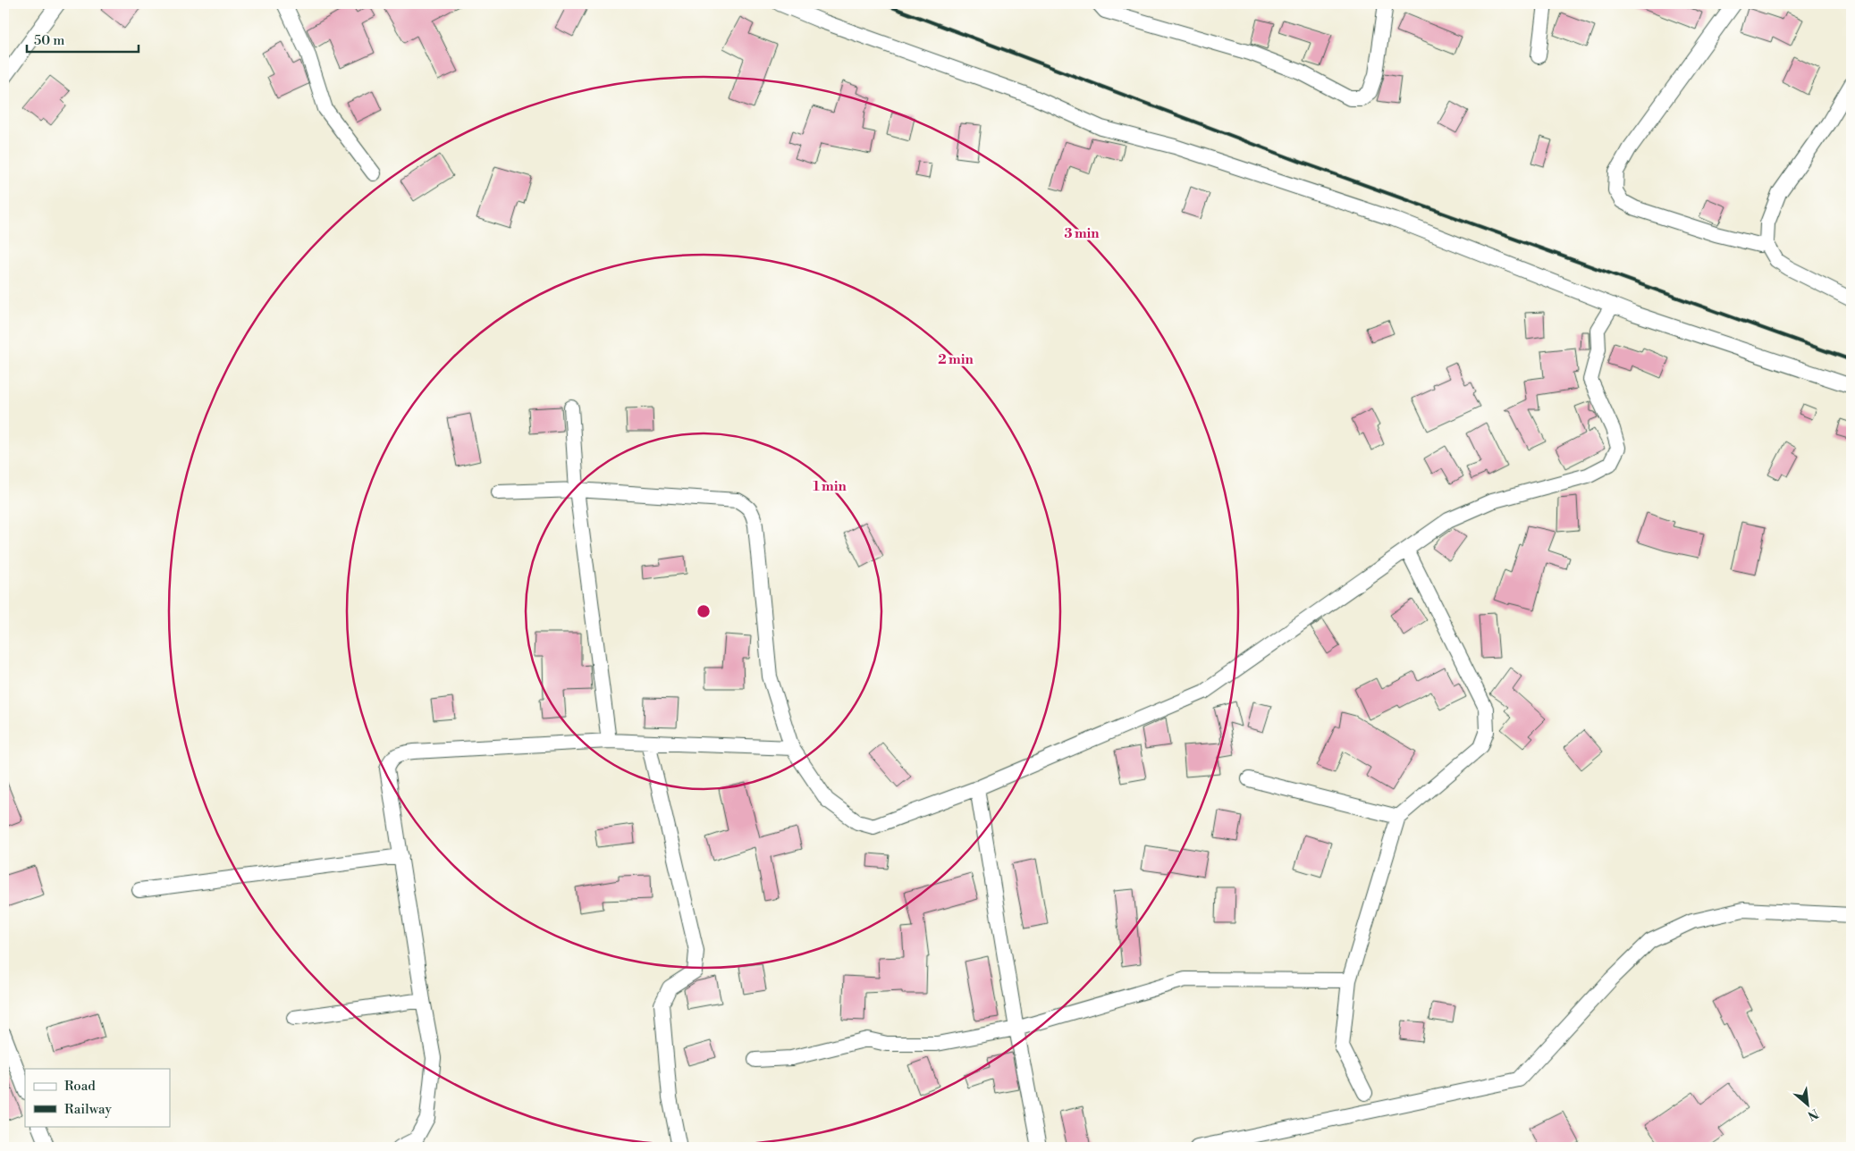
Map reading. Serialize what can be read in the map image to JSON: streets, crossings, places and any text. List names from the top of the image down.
{
  "legend": ["Road", "Railway"],
  "scale_bar": "50 m",
  "north": "bottom right",
  "rings": ["3 min", "2 min", "1 min"]
}
